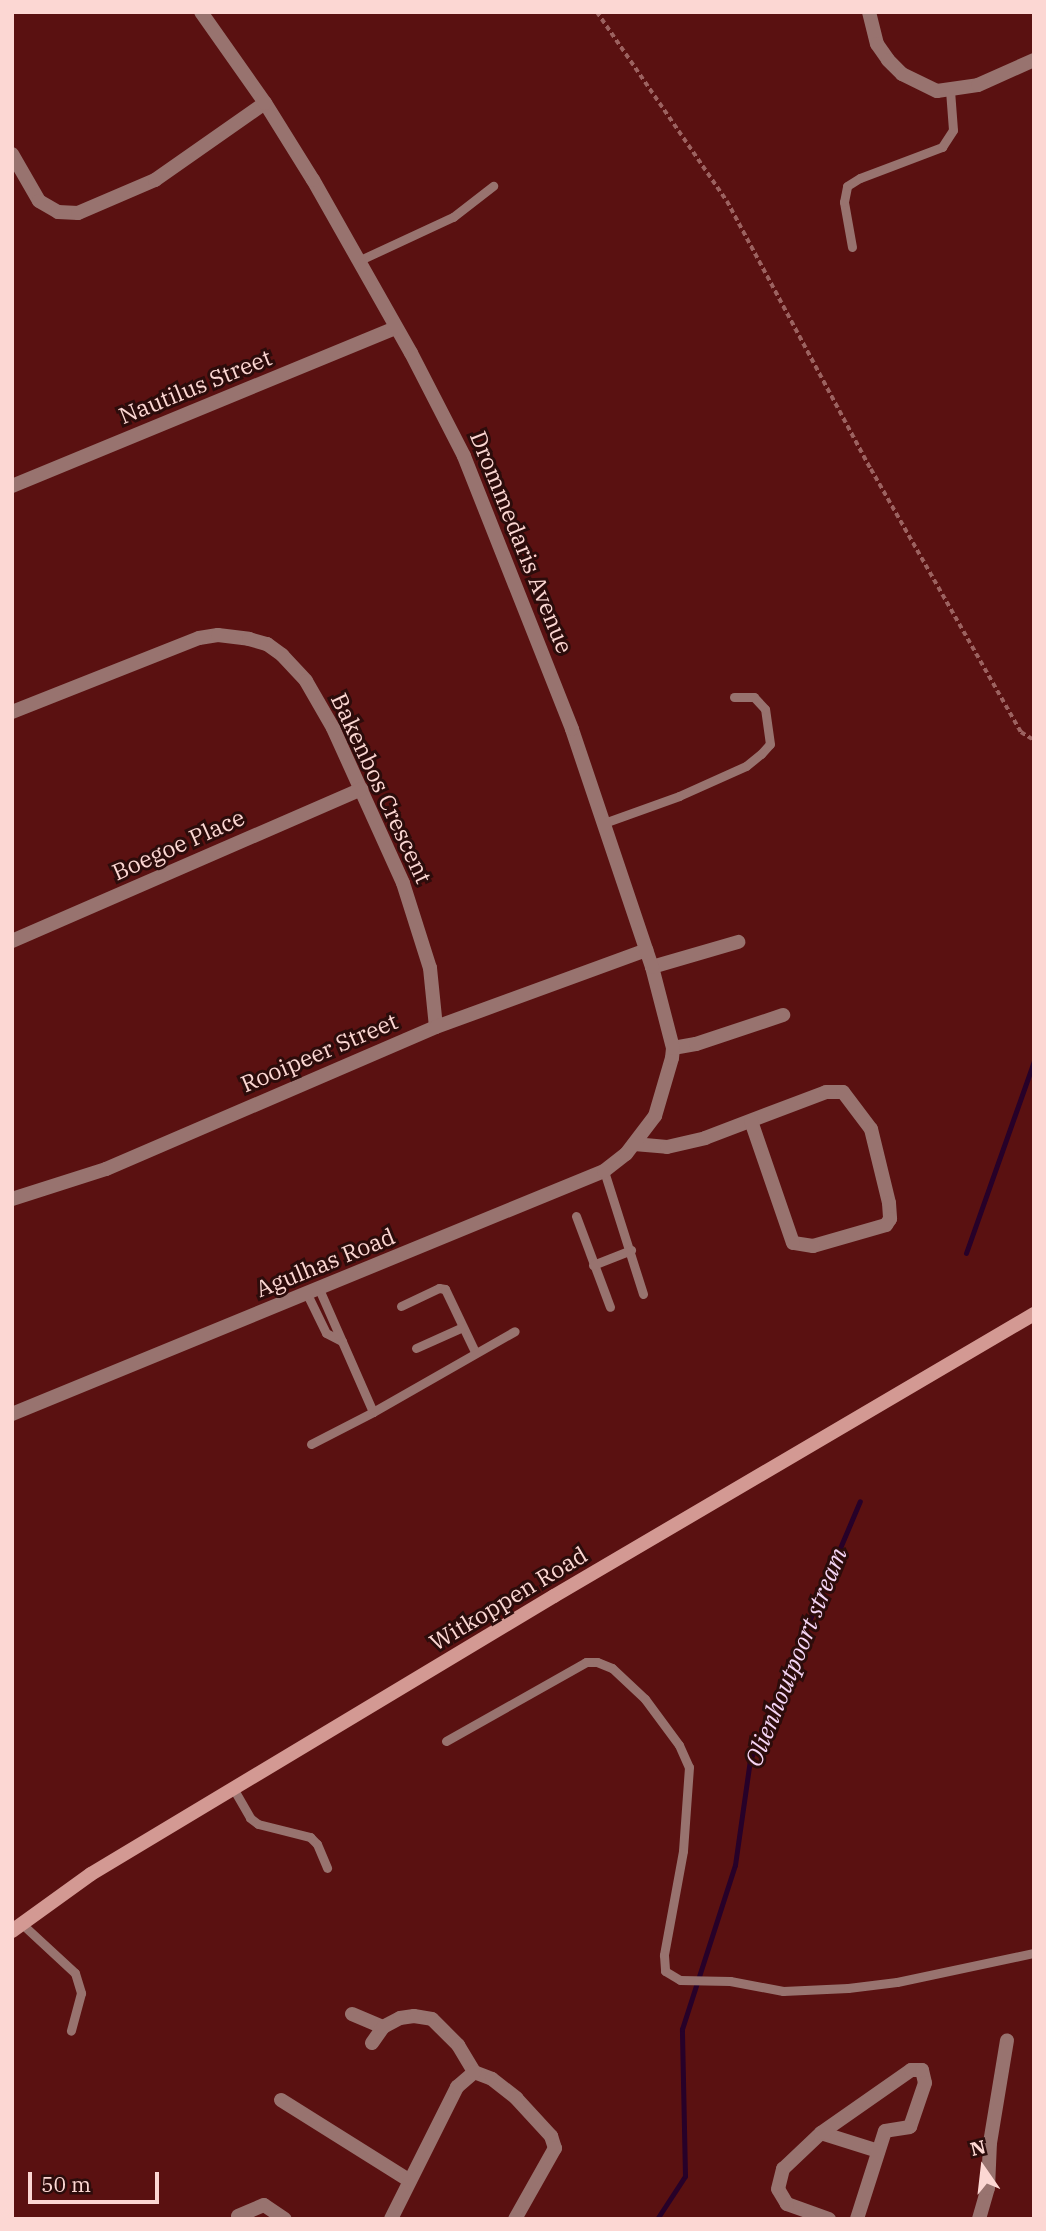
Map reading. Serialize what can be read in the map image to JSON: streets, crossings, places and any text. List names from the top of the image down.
{
  "streets": {
    "main road": ["Witkoppen Road"],
    "street": [
      "Nautilus Street",
      "Drommedaris Avenue",
      "Bakenbos Crescent",
      "Boegoe Place",
      "Rooipeer Street",
      "Agulhas Road"
    ]
  },
  "crossings": [
    ["Nautilus Street", "Drommedaris Avenue"],
    ["Drommedaris Avenue", "Rooipeer Street"],
    ["Drommedaris Avenue", "Agulhas Road"],
    ["Bakenbos Crescent", "Boegoe Place"],
    ["Bakenbos Crescent", "Rooipeer Street"]
  ],
  "water": ["Olienhoutpoort stream"],
  "scale_bar": "50 m",
  "north": "top"
}
